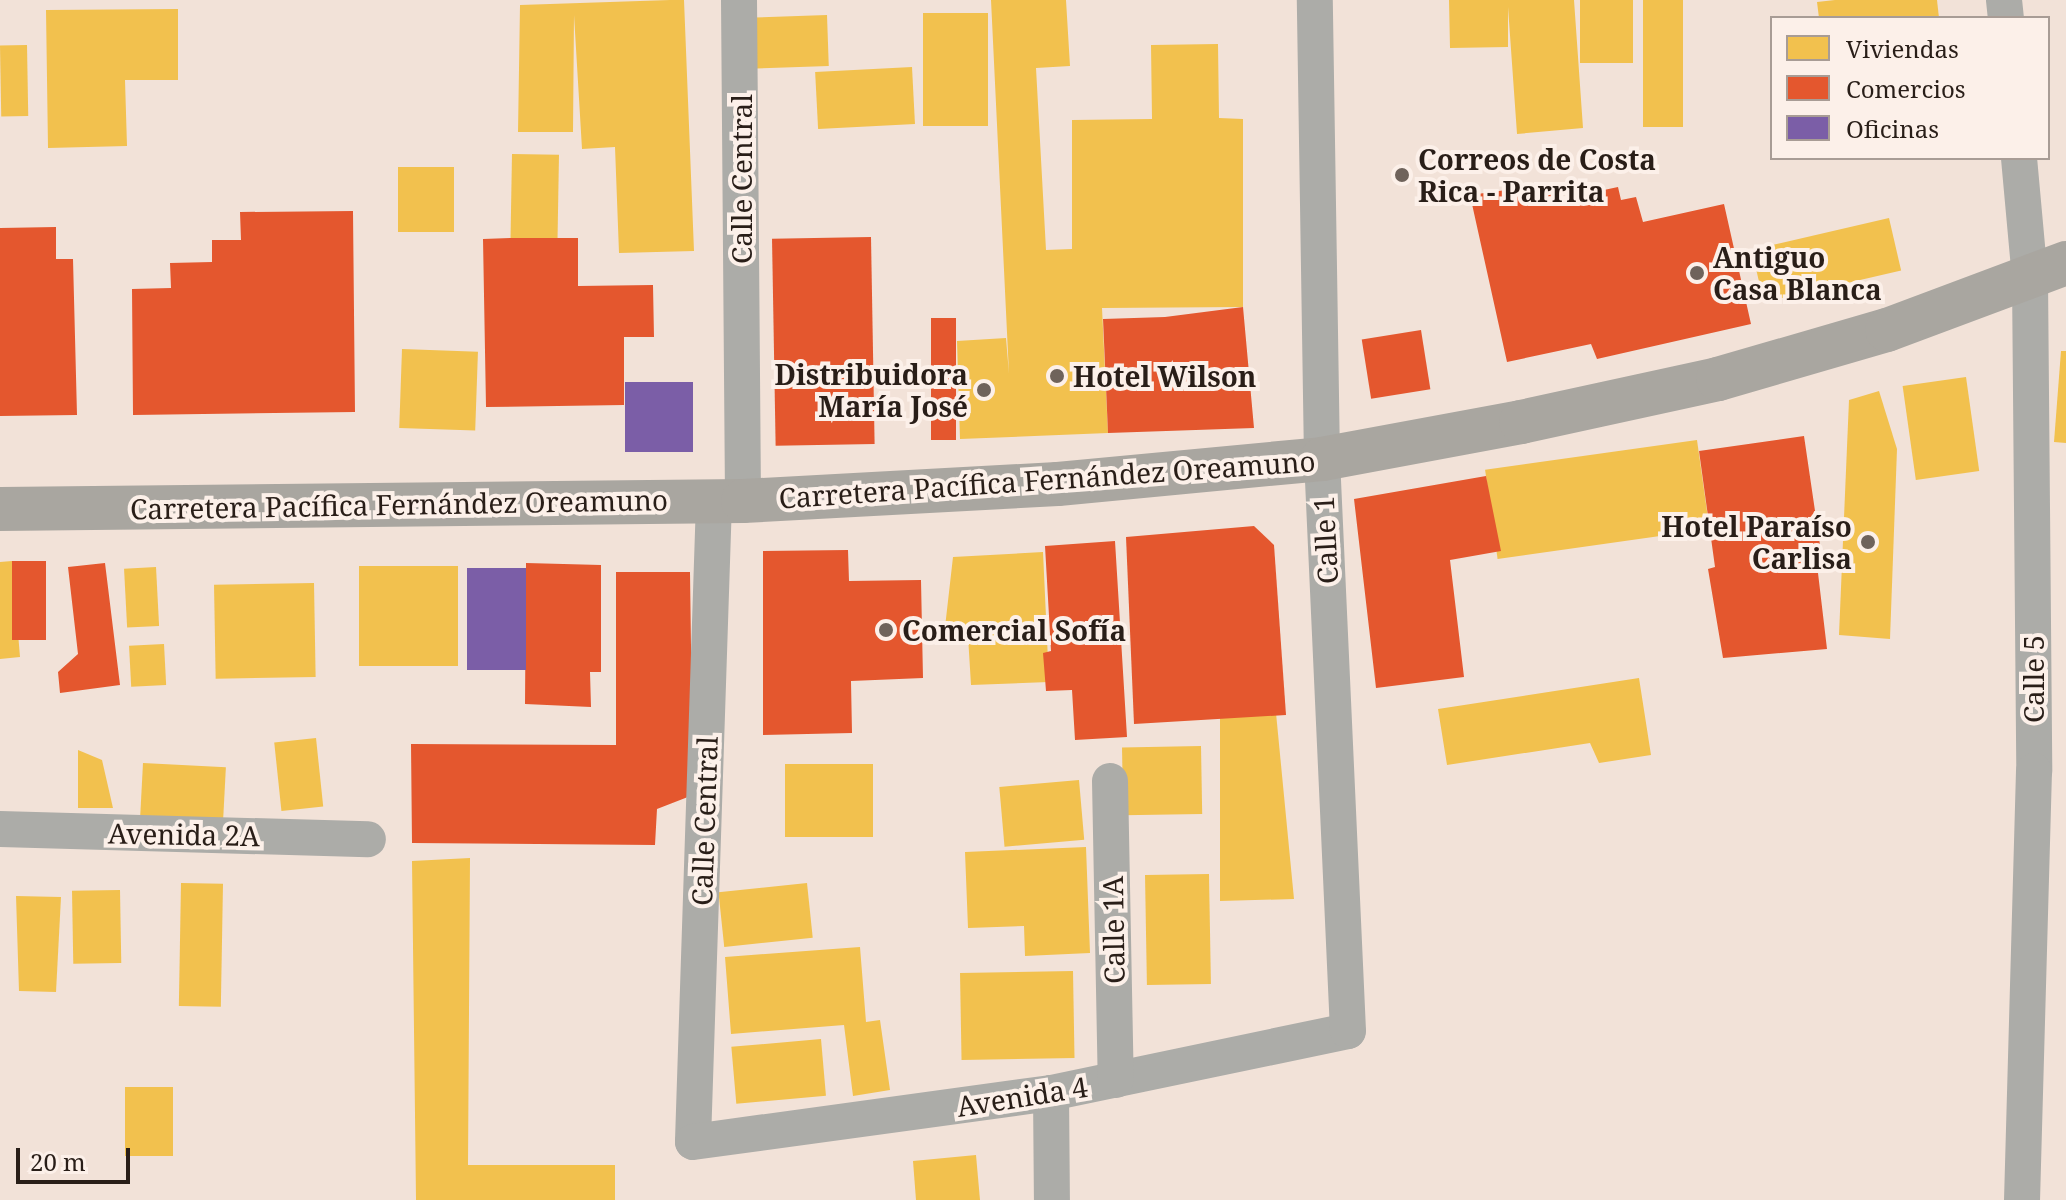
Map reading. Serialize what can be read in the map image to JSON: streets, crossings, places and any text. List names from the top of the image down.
{
  "streets": {
    "highway": ["Carretera Pacífica Fernández Oreamuno"],
    "street": [
      "Calle Central",
      "Calle 1",
      "Calle 5",
      "Avenida 2A",
      "Calle 1A",
      "Avenida 4"
    ]
  },
  "crossings": [
    ["Calle Central", "Carretera Pacífica Fernández Oreamuno"],
    ["Calle Central", "Avenida 4"],
    ["Carretera Pacífica Fernández Oreamuno", "Calle 1"],
    ["Carretera Pacífica Fernández Oreamuno", "Calle 5"],
    ["Calle 1", "Avenida 4"],
    ["Calle 1A", "Avenida 4"]
  ],
  "places": [
    "Correos de Costa Rica - Parrita",
    "Antiguo Casa Blanca",
    "Hotel Wilson",
    "Distribuidora María José",
    "Hotel Paraíso Carlisa",
    "Comercial Sofía"
  ],
  "legend": ["Viviendas", "Comercios", "Oficinas"],
  "scale_bar": "20 m"
}
